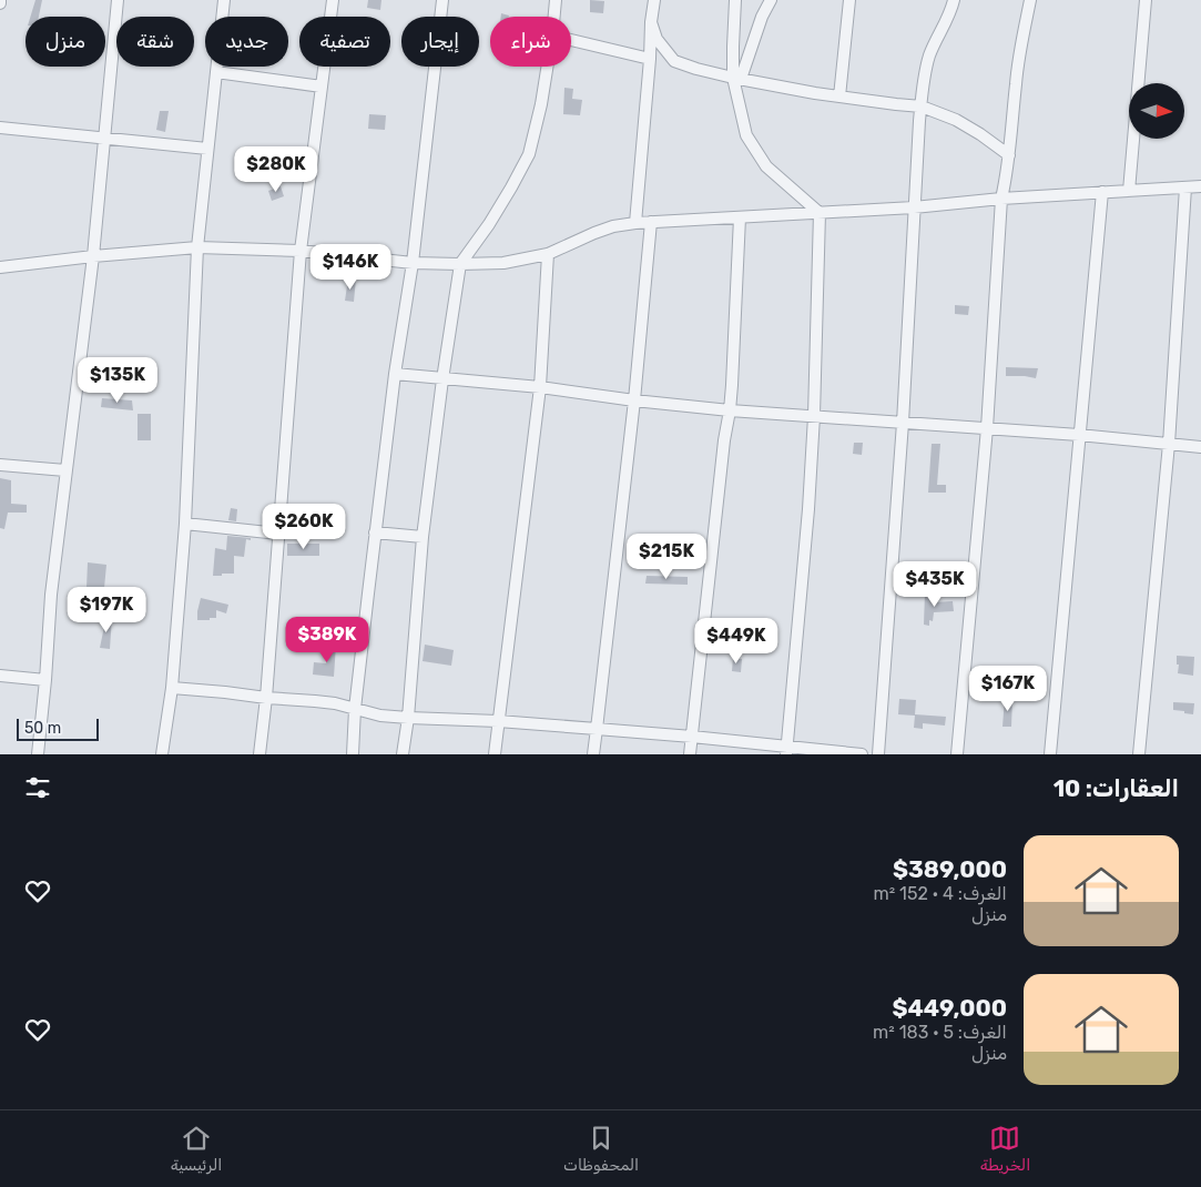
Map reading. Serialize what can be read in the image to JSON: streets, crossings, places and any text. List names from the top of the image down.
{
  "scale_bar": "50 m",
  "north": "right",
  "page": {
    "chip": [
      "شراء",
      "إيجار",
      "تصفية",
      "جديد",
      "شقة",
      "منزل"
    ],
    "price": [
      "$280K",
      "$146K",
      "$135K",
      "$260K",
      "$215K",
      "$435K",
      "$197K",
      "$389K",
      "$449K",
      "$167K"
    ],
    "scale": "50 m",
    "heading": "العقارات: 10",
    "list": [
      {
        "name": "$389,000",
        "note": "الغرف: 4 · 152 m² · منزل"
      },
      {
        "name": "$449,000",
        "note": "الغرف: 5 · 183 m² · منزل"
      }
    ],
    "tabs": ["الخريطة", "المحفوظات", "الرئيسية"]
  }
}
